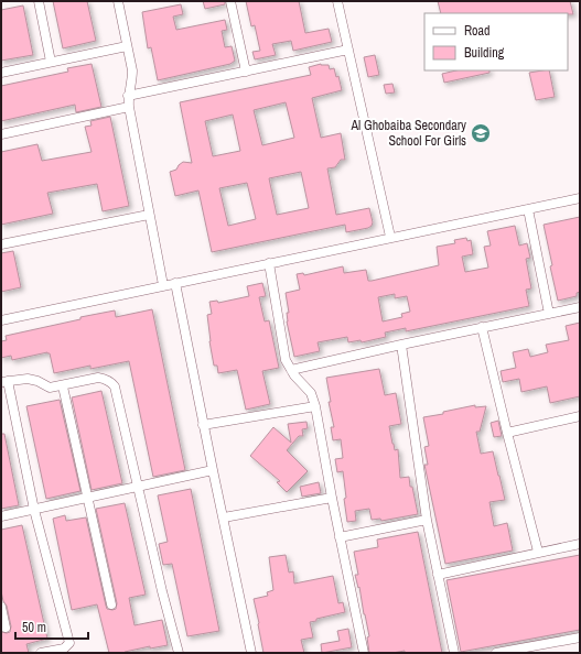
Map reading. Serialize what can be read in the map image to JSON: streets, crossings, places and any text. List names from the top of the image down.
{
  "places": {
    "school or university": ["Al Ghobaiba Secondary School For Girls"]
  },
  "legend": ["Road", "Building"],
  "scale_bar": "50 m"
}
